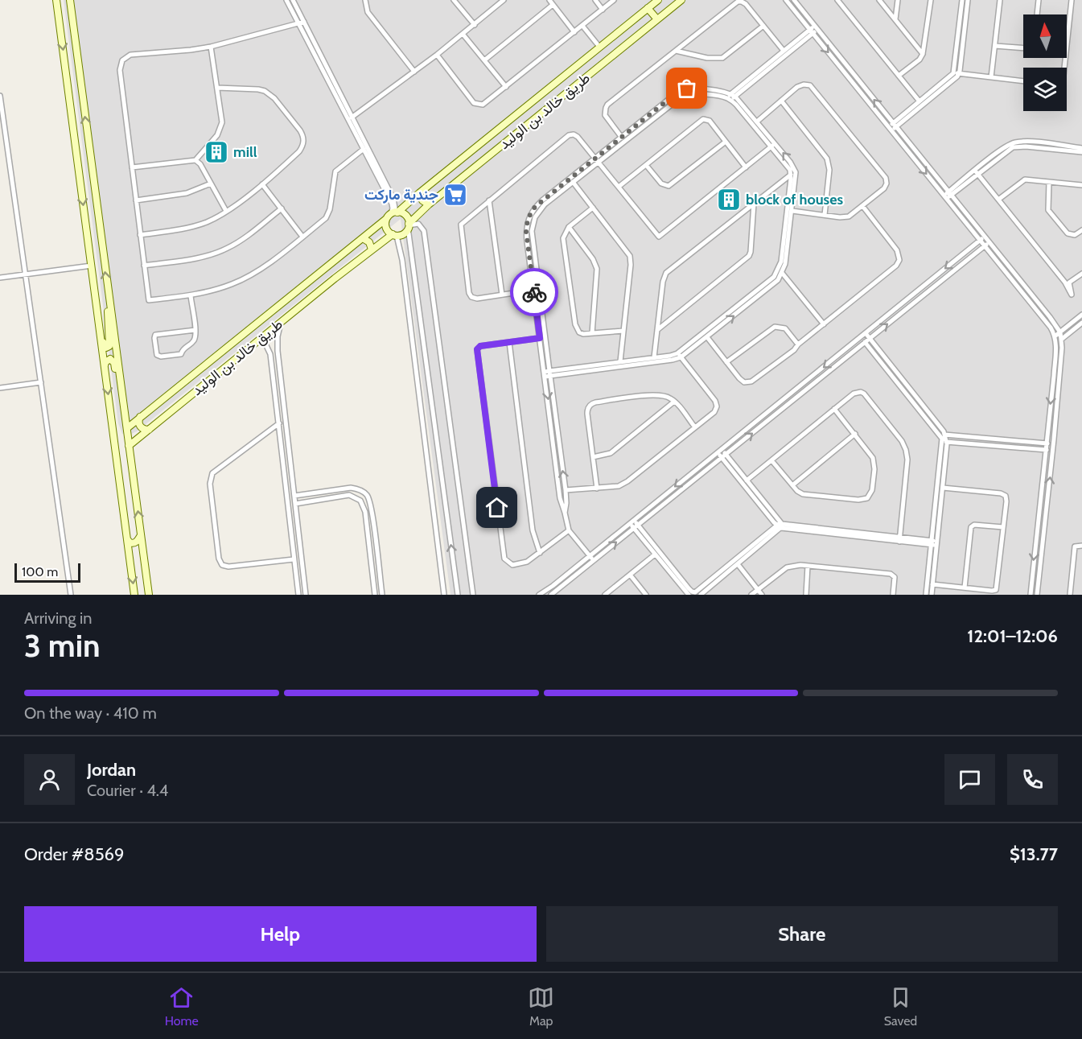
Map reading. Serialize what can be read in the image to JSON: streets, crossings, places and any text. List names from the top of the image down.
{
  "streets": {
    "street": ["طريق خالد بن الوليد"]
  },
  "places": {
    "building": ["mill", "block of houses"],
    "supermarket": ["جندية ماركت"]
  },
  "scale_bar": "100 m",
  "north": "top",
  "page": {
    "scale": "100 m",
    "heading": ["3 min", "Arriving in", "12:01–12:06"],
    "panel": [
      "Jordan",
      "Courier · 4.4",
      "Order #8569",
      "$13.77"
    ],
    "bar": "On the way · 410 m",
    "buttons": ["Help", "Share"],
    "tabs": ["Home", "Map", "Saved"]
  }
}
